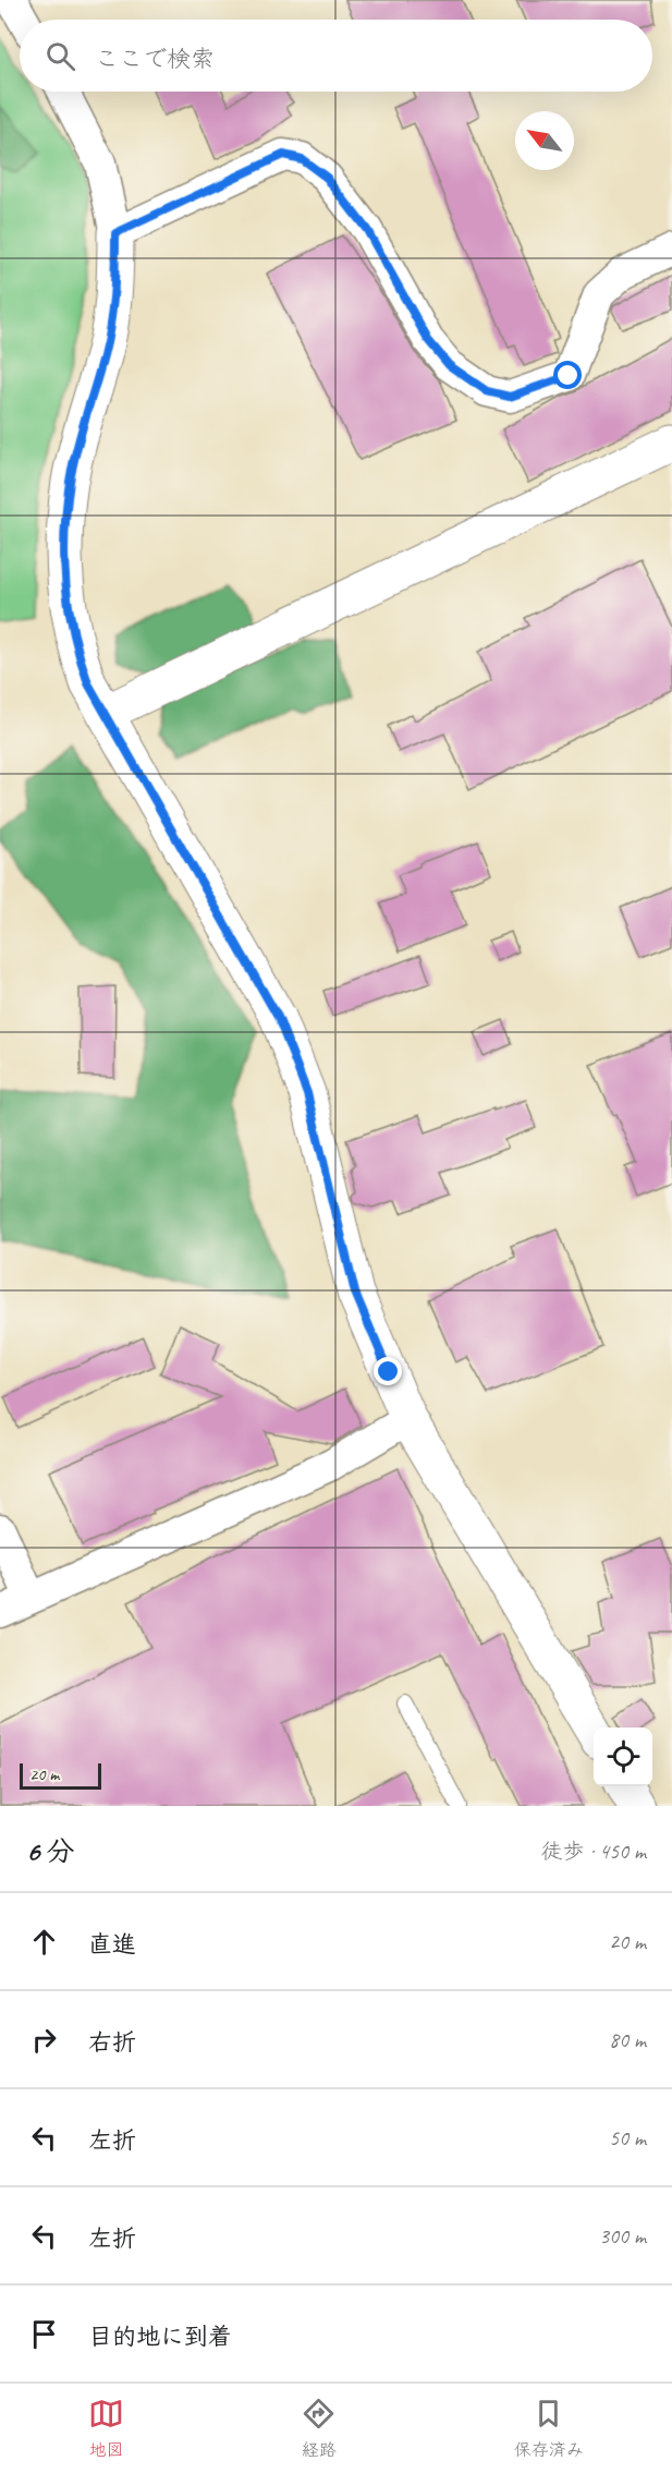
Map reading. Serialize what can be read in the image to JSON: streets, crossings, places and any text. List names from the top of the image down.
{
  "scale_bar": "20 m",
  "north": "top left",
  "page": {
    "search": "ここで検索",
    "scale": "20 m",
    "heading": ["6 分", "徒歩 · 450 m"],
    "list": [
      ["直進", "20 m"],
      ["右折", "80 m"],
      ["左折", "50 m"],
      ["左折", "300 m"],
      "目的地に到着"
    ],
    "nav": ["地図", "経路", "保存済み"]
  }
}
